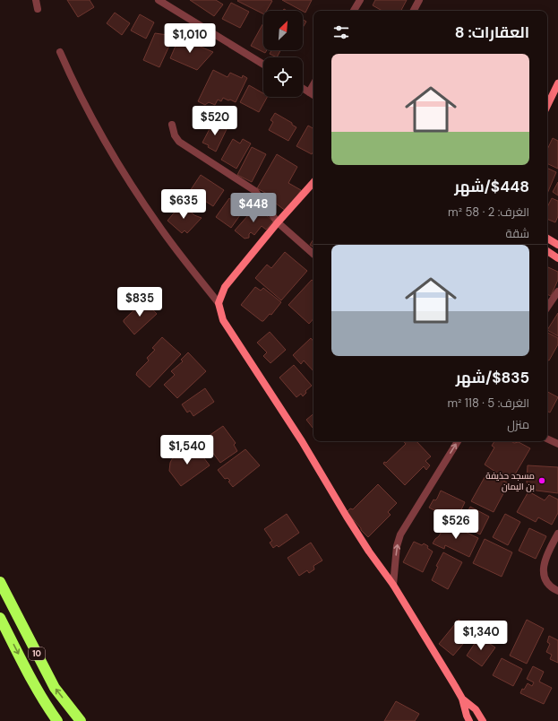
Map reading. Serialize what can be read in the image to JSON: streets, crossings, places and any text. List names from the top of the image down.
{
  "streets": {
    "highway": ["10"]
  },
  "places": ["مسجد حذيفة بن اليمان"],
  "north": "top right",
  "page": {
    "heading": "العقارات: 8",
    "price": [
      "$1,010",
      "$520",
      "$635",
      "$448",
      "$835",
      "$1,540",
      "$526",
      "$1,340"
    ],
    "list": [
      {
        "name": "$448/شهر",
        "note": "الغرف: 2 · 58 m² · شقة"
      },
      {
        "name": "$835/شهر",
        "note": "الغرف: 5 · 118 m² · منزل"
      }
    ]
  }
}
